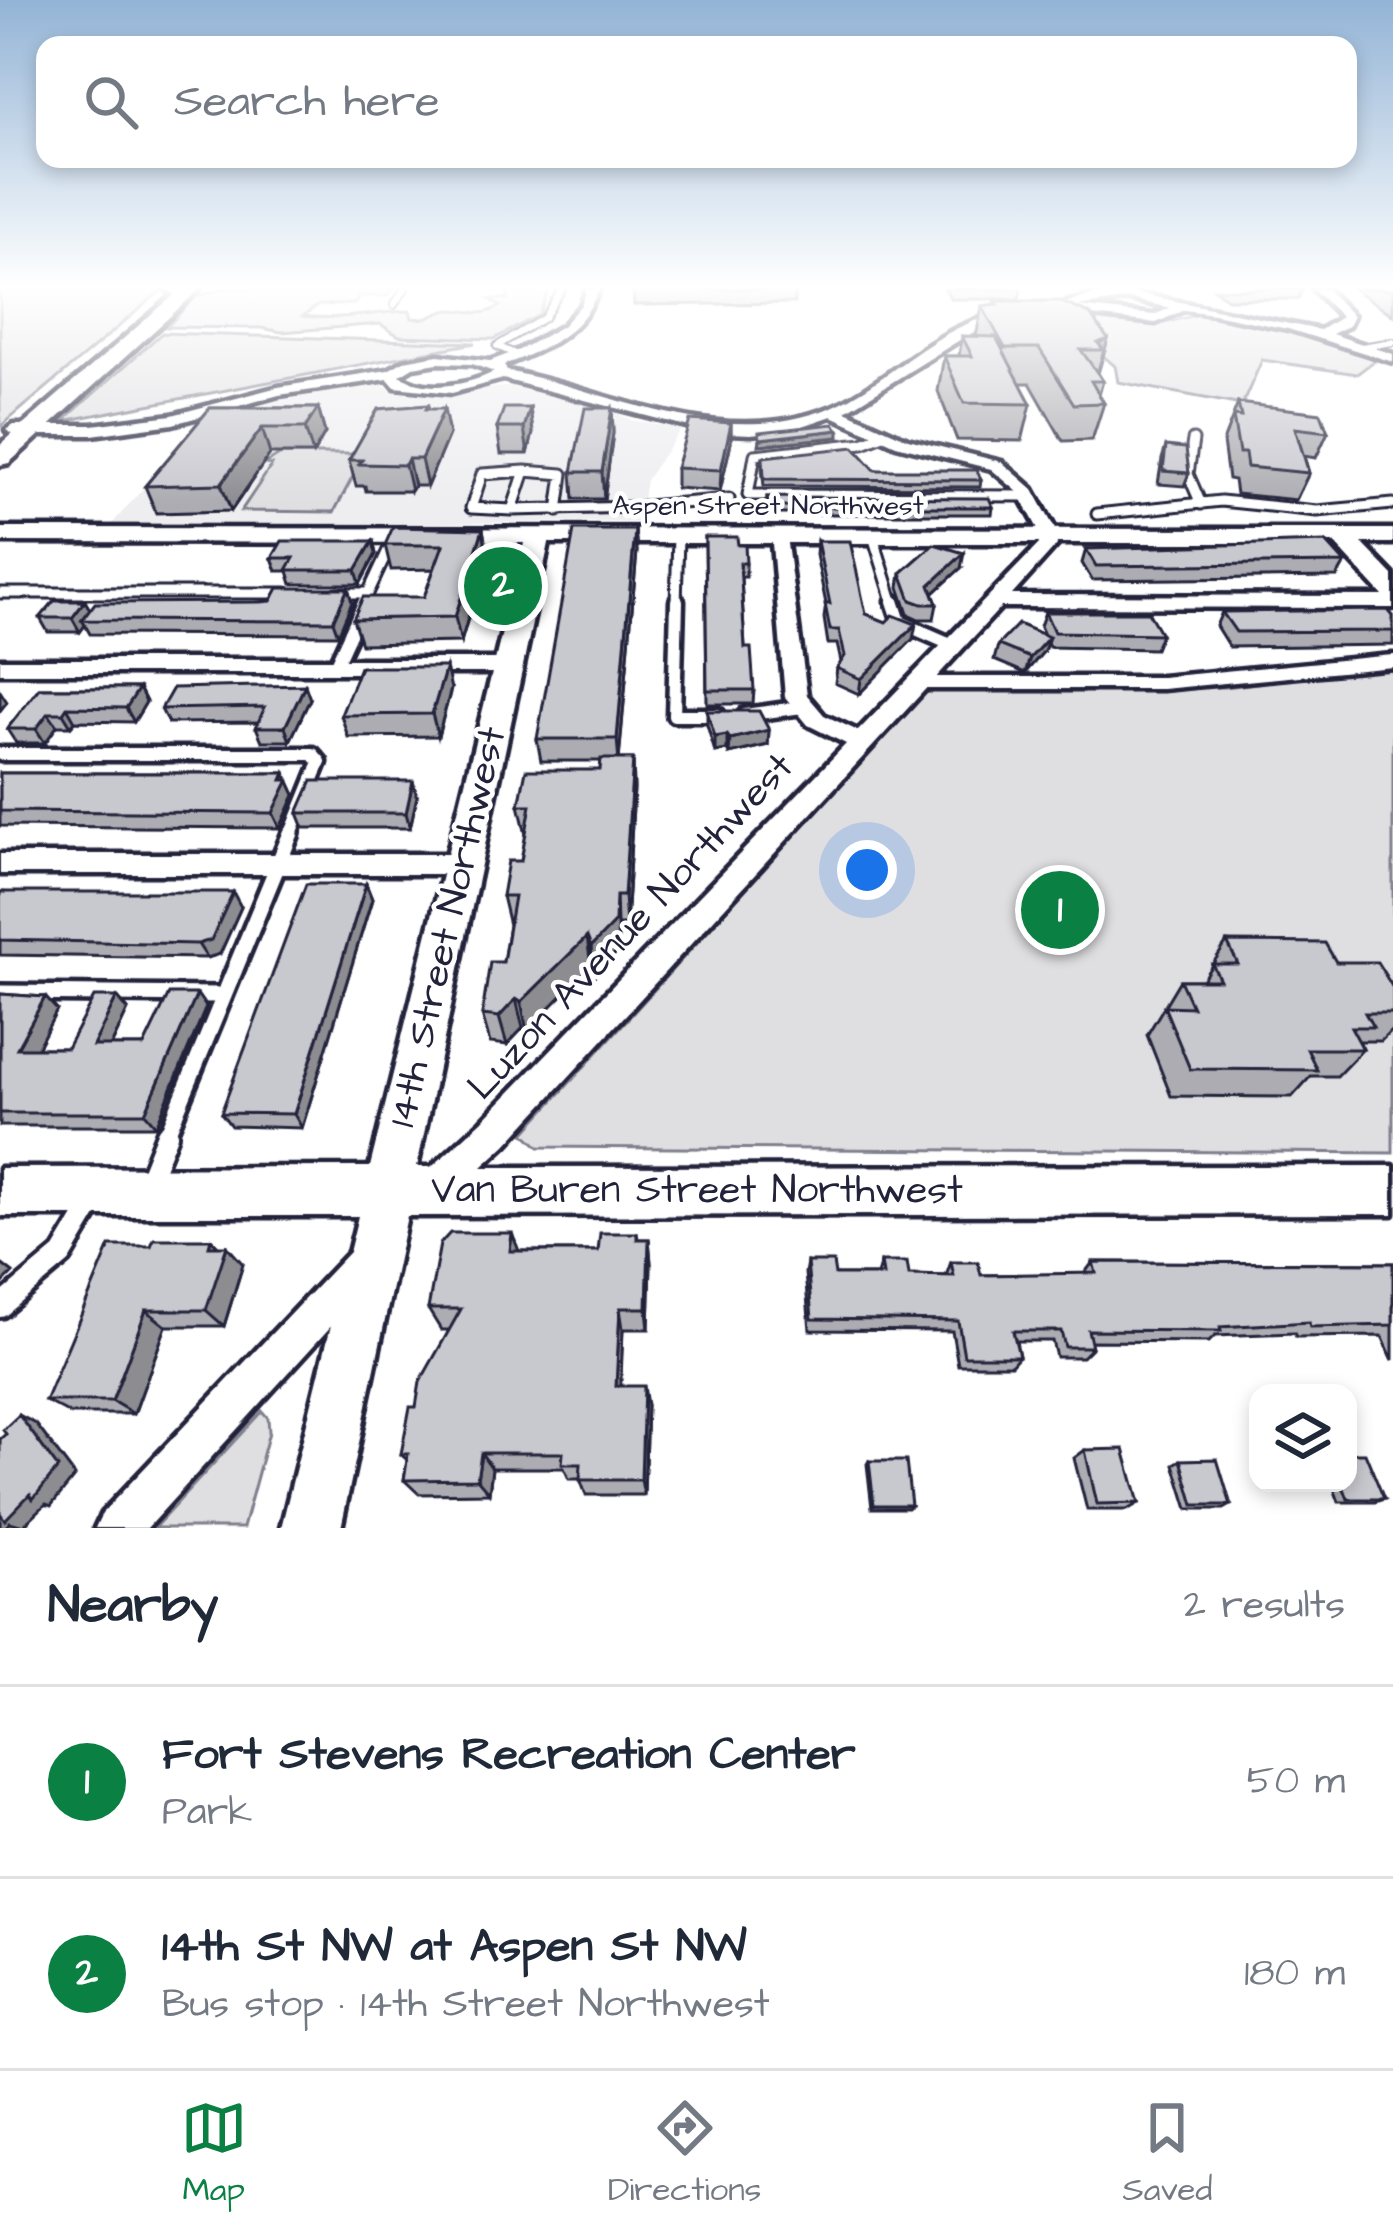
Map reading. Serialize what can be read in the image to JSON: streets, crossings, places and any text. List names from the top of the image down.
{
  "streets": {
    "street": [
      "Aspen Street Northwest",
      "14th Street Northwest",
      "Luzon Avenue Northwest",
      "Van Buren Street Northwest"
    ]
  },
  "crossings": [
    ["Aspen Street Northwest", "14th Street Northwest"],
    ["Aspen Street Northwest", "Luzon Avenue Northwest"],
    ["14th Street Northwest", "Luzon Avenue Northwest"],
    ["14th Street Northwest", "Van Buren Street Northwest"],
    ["Luzon Avenue Northwest", "Van Buren Street Northwest"]
  ],
  "page": {
    "search": "Search here",
    "pins": ["2", "1"],
    "heading": ["Nearby", "2 results"],
    "list": [
      {
        "mark": "1",
        "name": "Fort Stevens Recreation Center",
        "note": "Park",
        "value": "50 m"
      },
      {
        "mark": "2",
        "name": "14th St NW at Aspen St NW",
        "note": "Bus stop · 14th Street Northwest",
        "value": "180 m"
      }
    ],
    "nav": ["Map", "Directions", "Saved"]
  }
}
